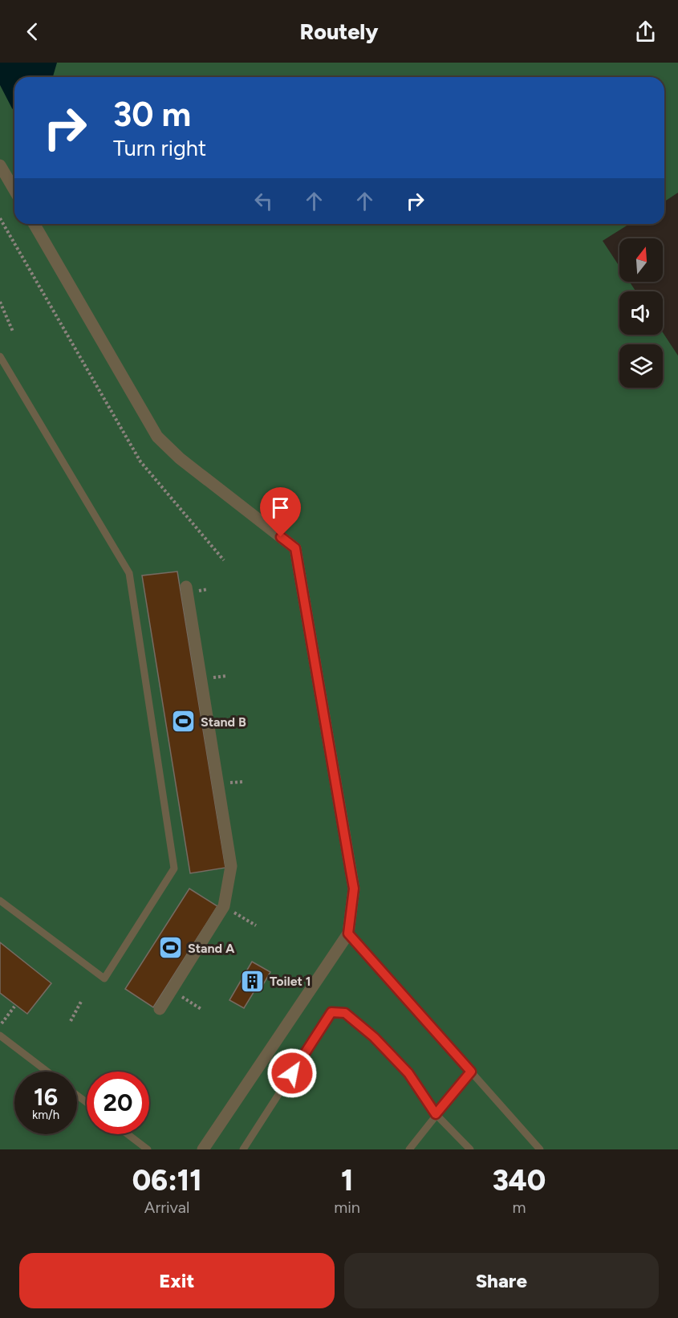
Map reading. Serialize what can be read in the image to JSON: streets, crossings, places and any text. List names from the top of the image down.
{
  "places": {
    "sports": ["Stand B", "Stand A"],
    "building": ["Toilet 1"]
  },
  "north": "top",
  "page": {
    "header": "Routely",
    "turn": ["30 m", "Turn right"],
    "speed": "16 km/h",
    "limit": "20",
    "eta": [
      "06:11",
      "Arrival",
      "1",
      "min",
      "340",
      "m"
    ],
    "buttons": ["Exit", "Share"]
  }
}
